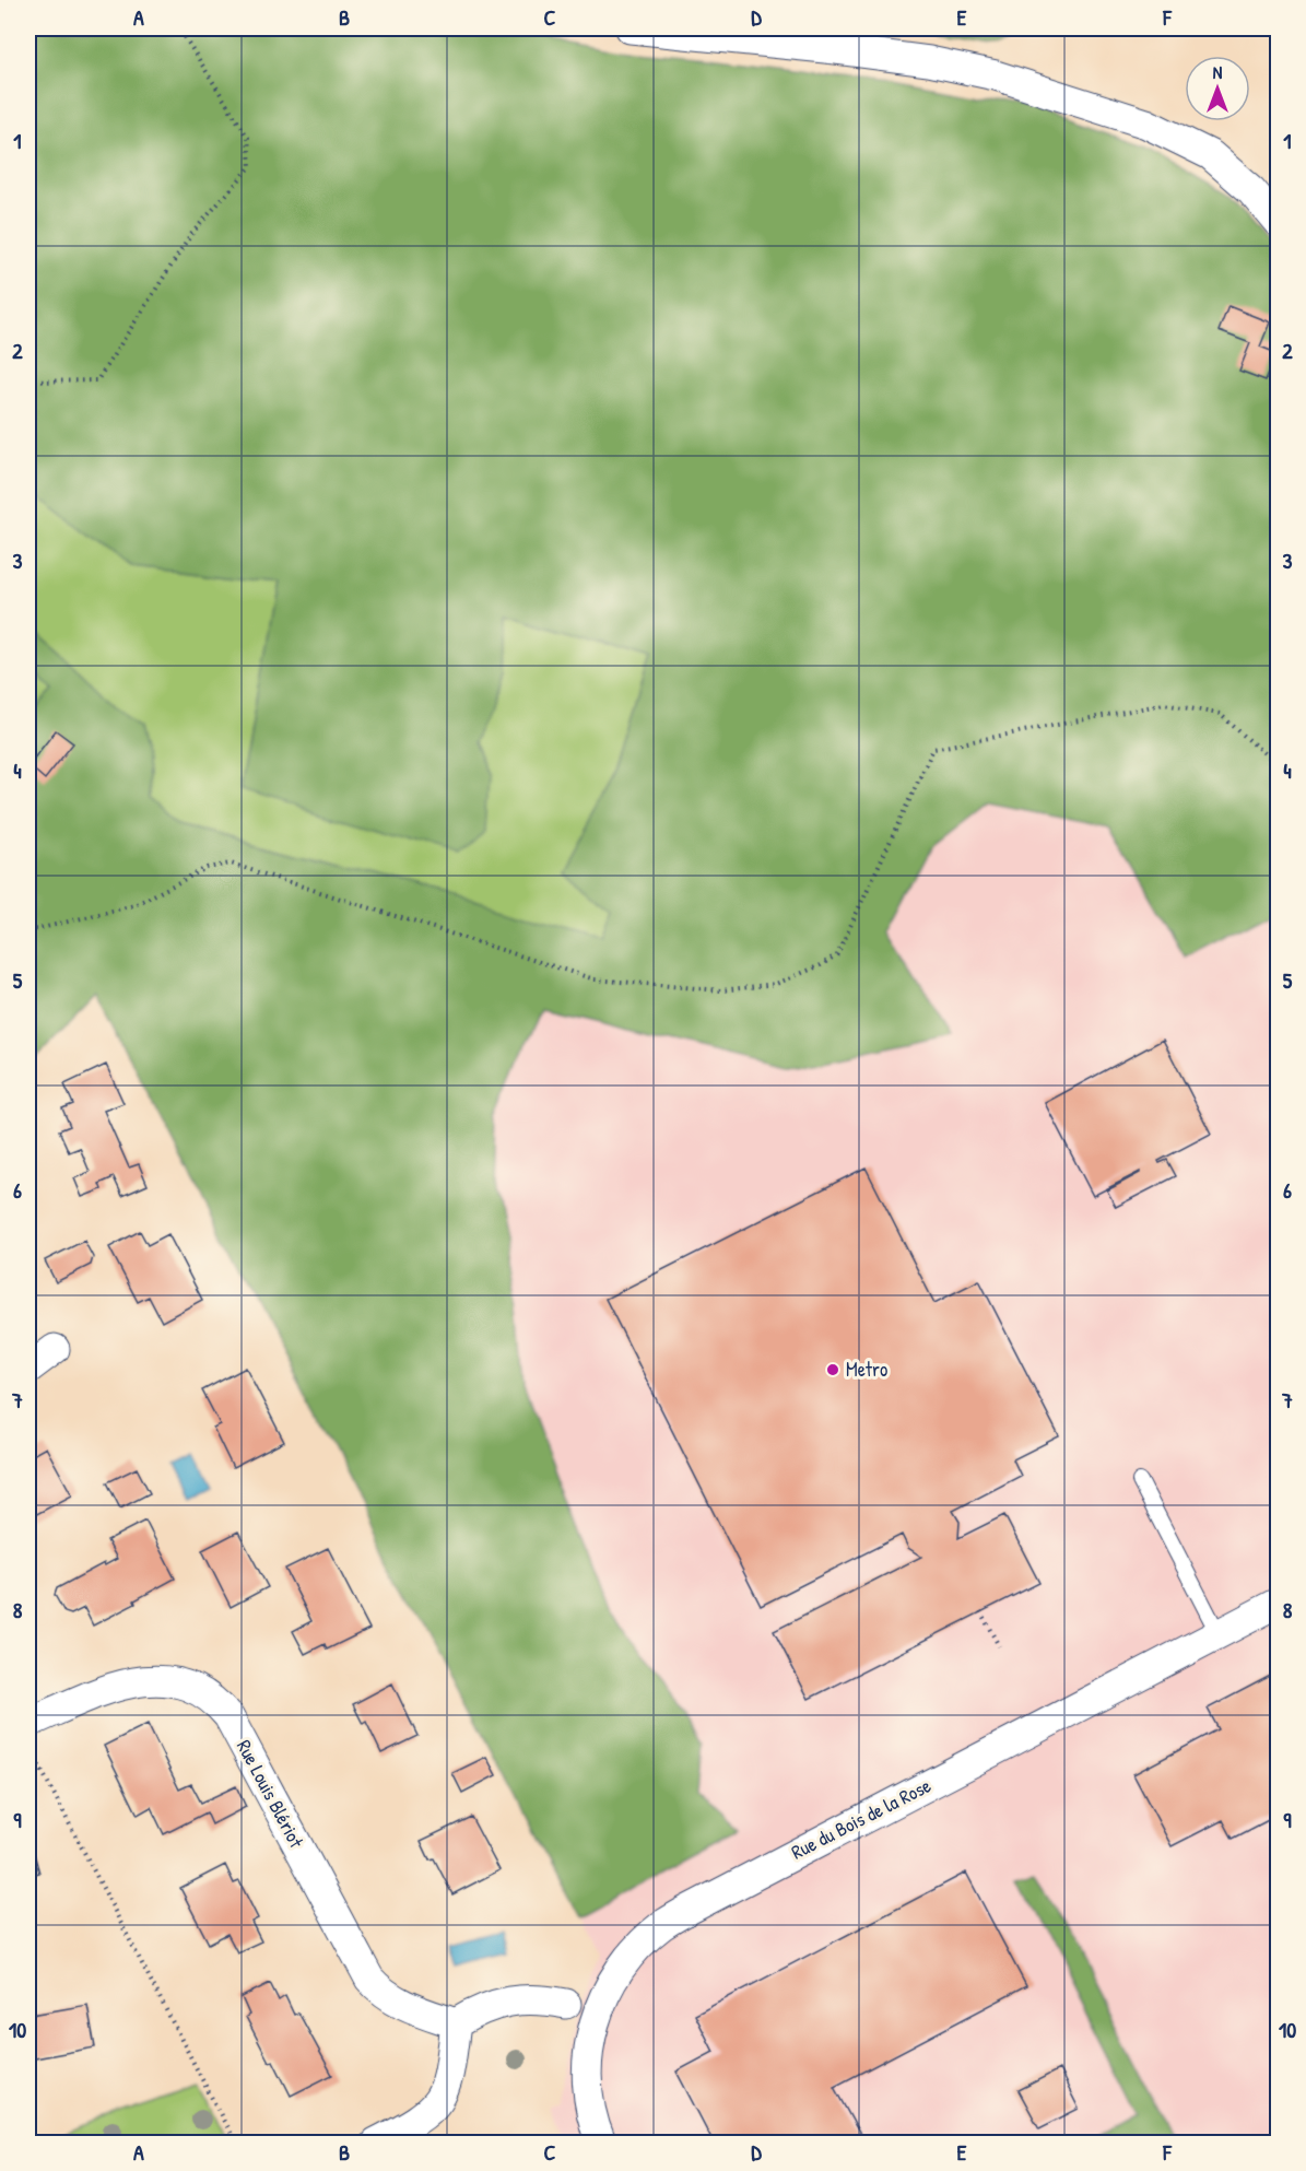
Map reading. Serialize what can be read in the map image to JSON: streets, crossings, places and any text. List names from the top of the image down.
{
  "streets": {
    "street": ["Rue Louis Blériot", "Rue du Bois de la Rose"]
  },
  "places": ["Metro"],
  "north": "top",
  "grid": {
    "columns": [
      "A",
      "B",
      "C",
      "D",
      "E",
      "F"
    ],
    "rows": [
      "1",
      "2",
      "3",
      "4",
      "5",
      "6",
      "7",
      "8",
      "9",
      "10"
    ]
  }
}
